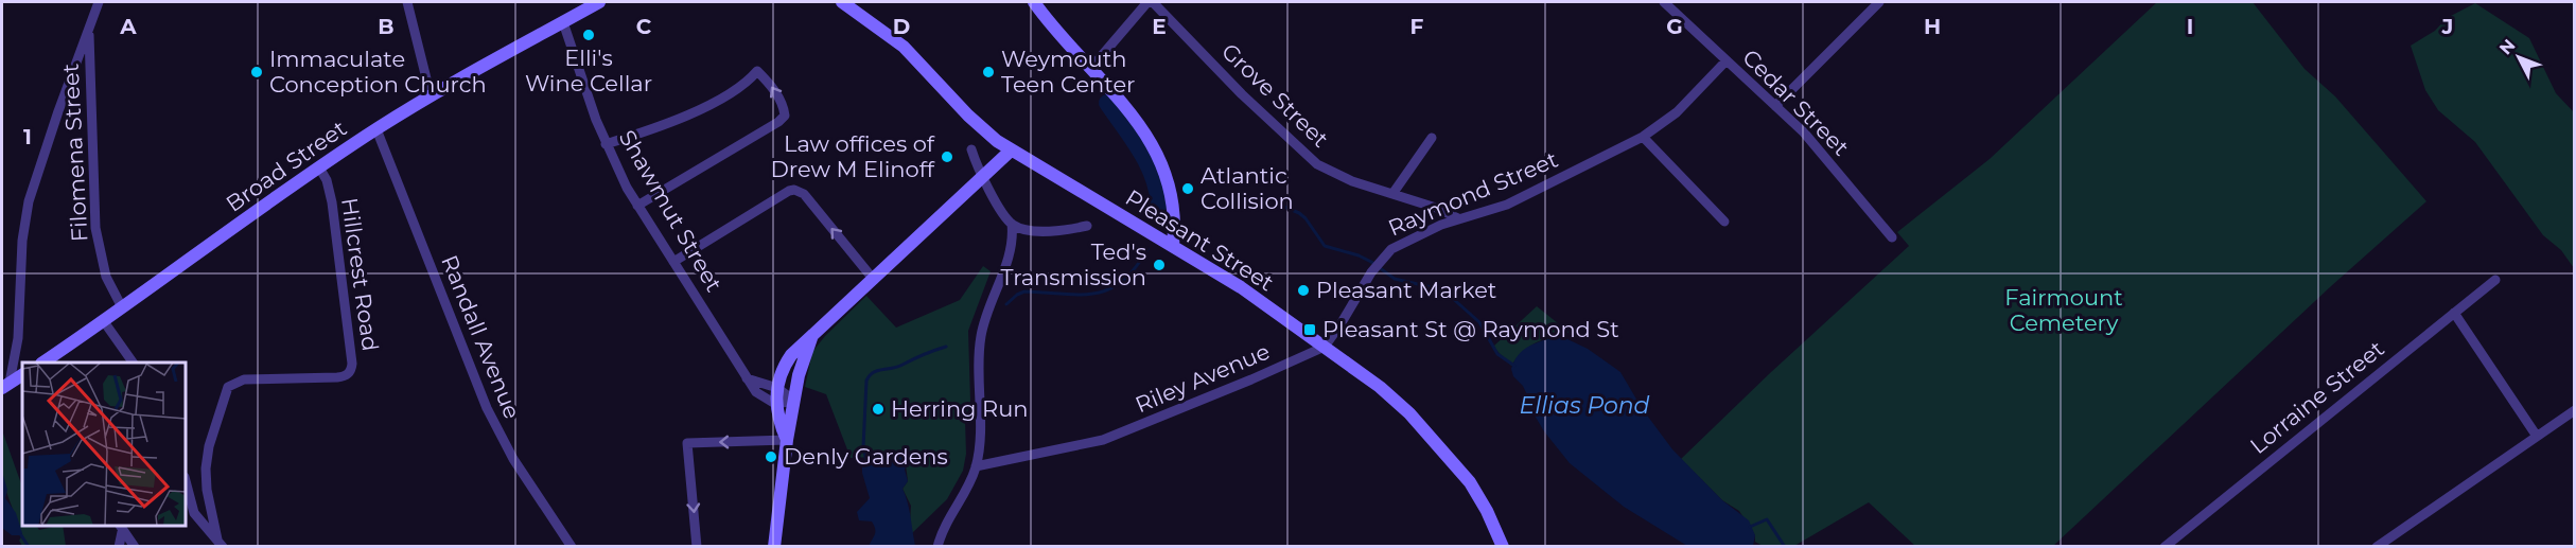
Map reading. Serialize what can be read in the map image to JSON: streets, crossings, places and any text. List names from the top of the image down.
{
  "streets": {
    "main road": ["Broad Street", "Pleasant Street"],
    "street": [
      "Grove Street",
      "Cedar Street",
      "Filomena Street",
      "Raymond Street",
      "Shawmut Street",
      "Hillcrest Road",
      "Randall Avenue",
      "Riley Avenue",
      "Lorraine Street"
    ]
  },
  "crossings": [
    ["Grove Street", "Raymond Street"],
    ["Cedar Street", "Raymond Street"],
    ["Filomena Street", "Broad Street"],
    ["Broad Street", "Shawmut Street"],
    ["Broad Street", "Hillcrest Road"],
    ["Broad Street", "Randall Avenue"],
    ["Raymond Street", "Pleasant Street"],
    ["Raymond Street", "Riley Avenue"],
    ["Pleasant Street", "Riley Avenue"]
  ],
  "water": ["Ellias Pond"],
  "parks": ["Fairmount Cemetery"],
  "places": {
    "other": [
      "Elli's Wine Cellar",
      "Immaculate Conception Church",
      "Weymouth Teen Center",
      "Law offices of Drew M Elinoff",
      "Atlantic Collision",
      "Ted's Transmission",
      "Pleasant Market",
      "Herring Run",
      "Denly Gardens"
    ],
    "transit": ["Pleasant St @ Raymond St"]
  },
  "north": "top left",
  "grid": {
    "columns": [
      "A",
      "B",
      "C",
      "D",
      "E",
      "F",
      "G",
      "H",
      "I",
      "J"
    ],
    "rows": ["1"]
  }
}
